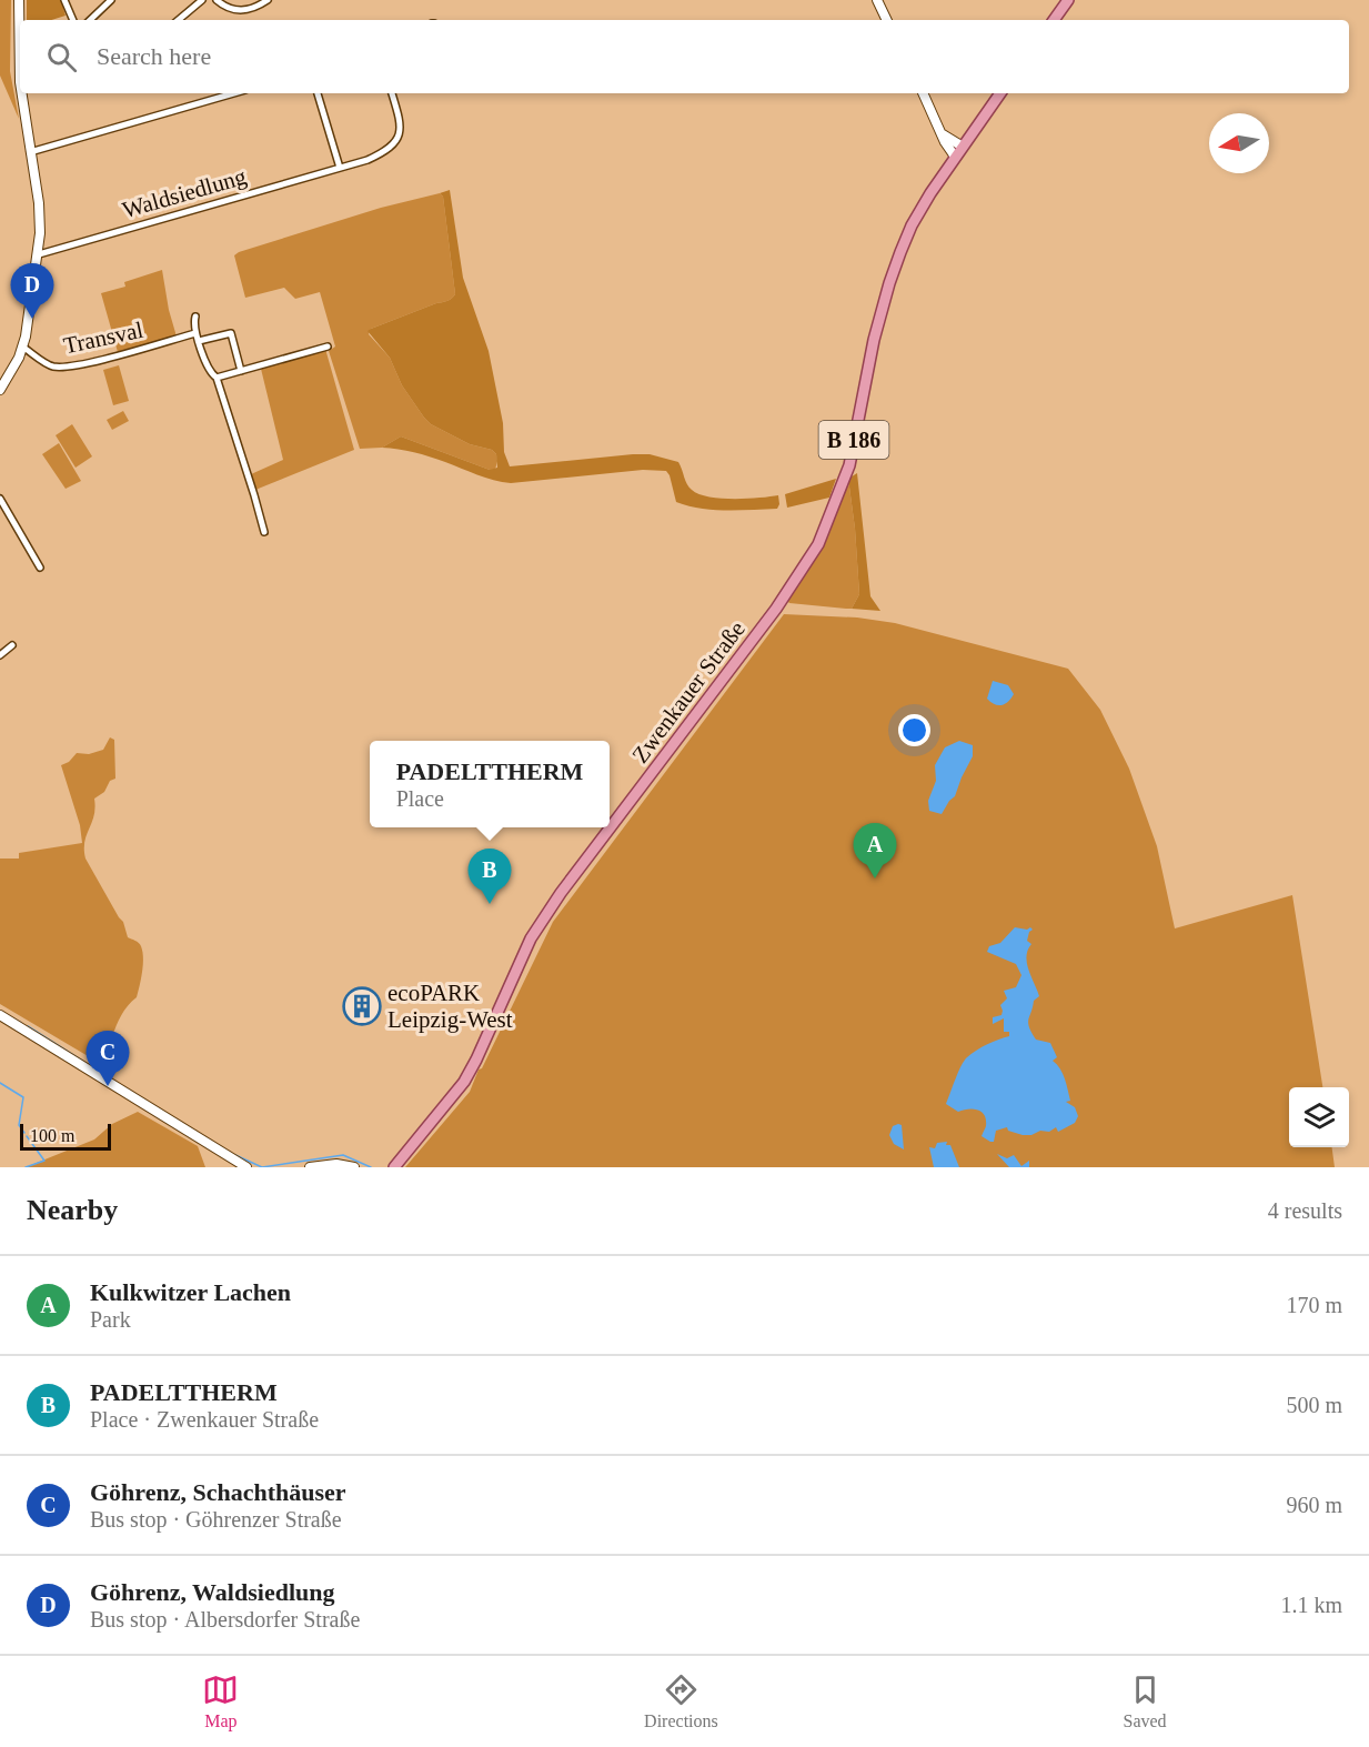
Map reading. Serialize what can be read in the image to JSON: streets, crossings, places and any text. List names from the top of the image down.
{
  "streets": {
    "main road": ["B 186", "Zwenkauer Straße"],
    "street": ["Waldsiedlung", "Transval"]
  },
  "crossings": [
    ["B 186", "Zwenkauer Straße"]
  ],
  "places": {
    "building": ["ecoPARK Leipzig-West"]
  },
  "scale_bar": "100 m",
  "north": "left",
  "page": {
    "search": "Search here",
    "pins": [
      "D",
      "A",
      "B",
      "C"
    ],
    "popup": ["PADELTTHERM", "Place"],
    "scale": "100 m",
    "heading": ["Nearby", "4 results"],
    "list": [
      {
        "mark": "A",
        "name": "Kulkwitzer Lachen",
        "note": "Park",
        "value": "170 m"
      },
      {
        "mark": "B",
        "name": "PADELTTHERM",
        "note": "Place · Zwenkauer Straße",
        "value": "500 m"
      },
      {
        "mark": "C",
        "name": "Göhrenz, Schachthäuser",
        "note": "Bus stop · Göhrenzer Straße",
        "value": "960 m"
      },
      {
        "mark": "D",
        "name": "Göhrenz, Waldsiedlung",
        "note": "Bus stop · Albersdorfer Straße",
        "value": "1.1 km"
      }
    ],
    "nav": ["Map", "Directions", "Saved"]
  }
}
